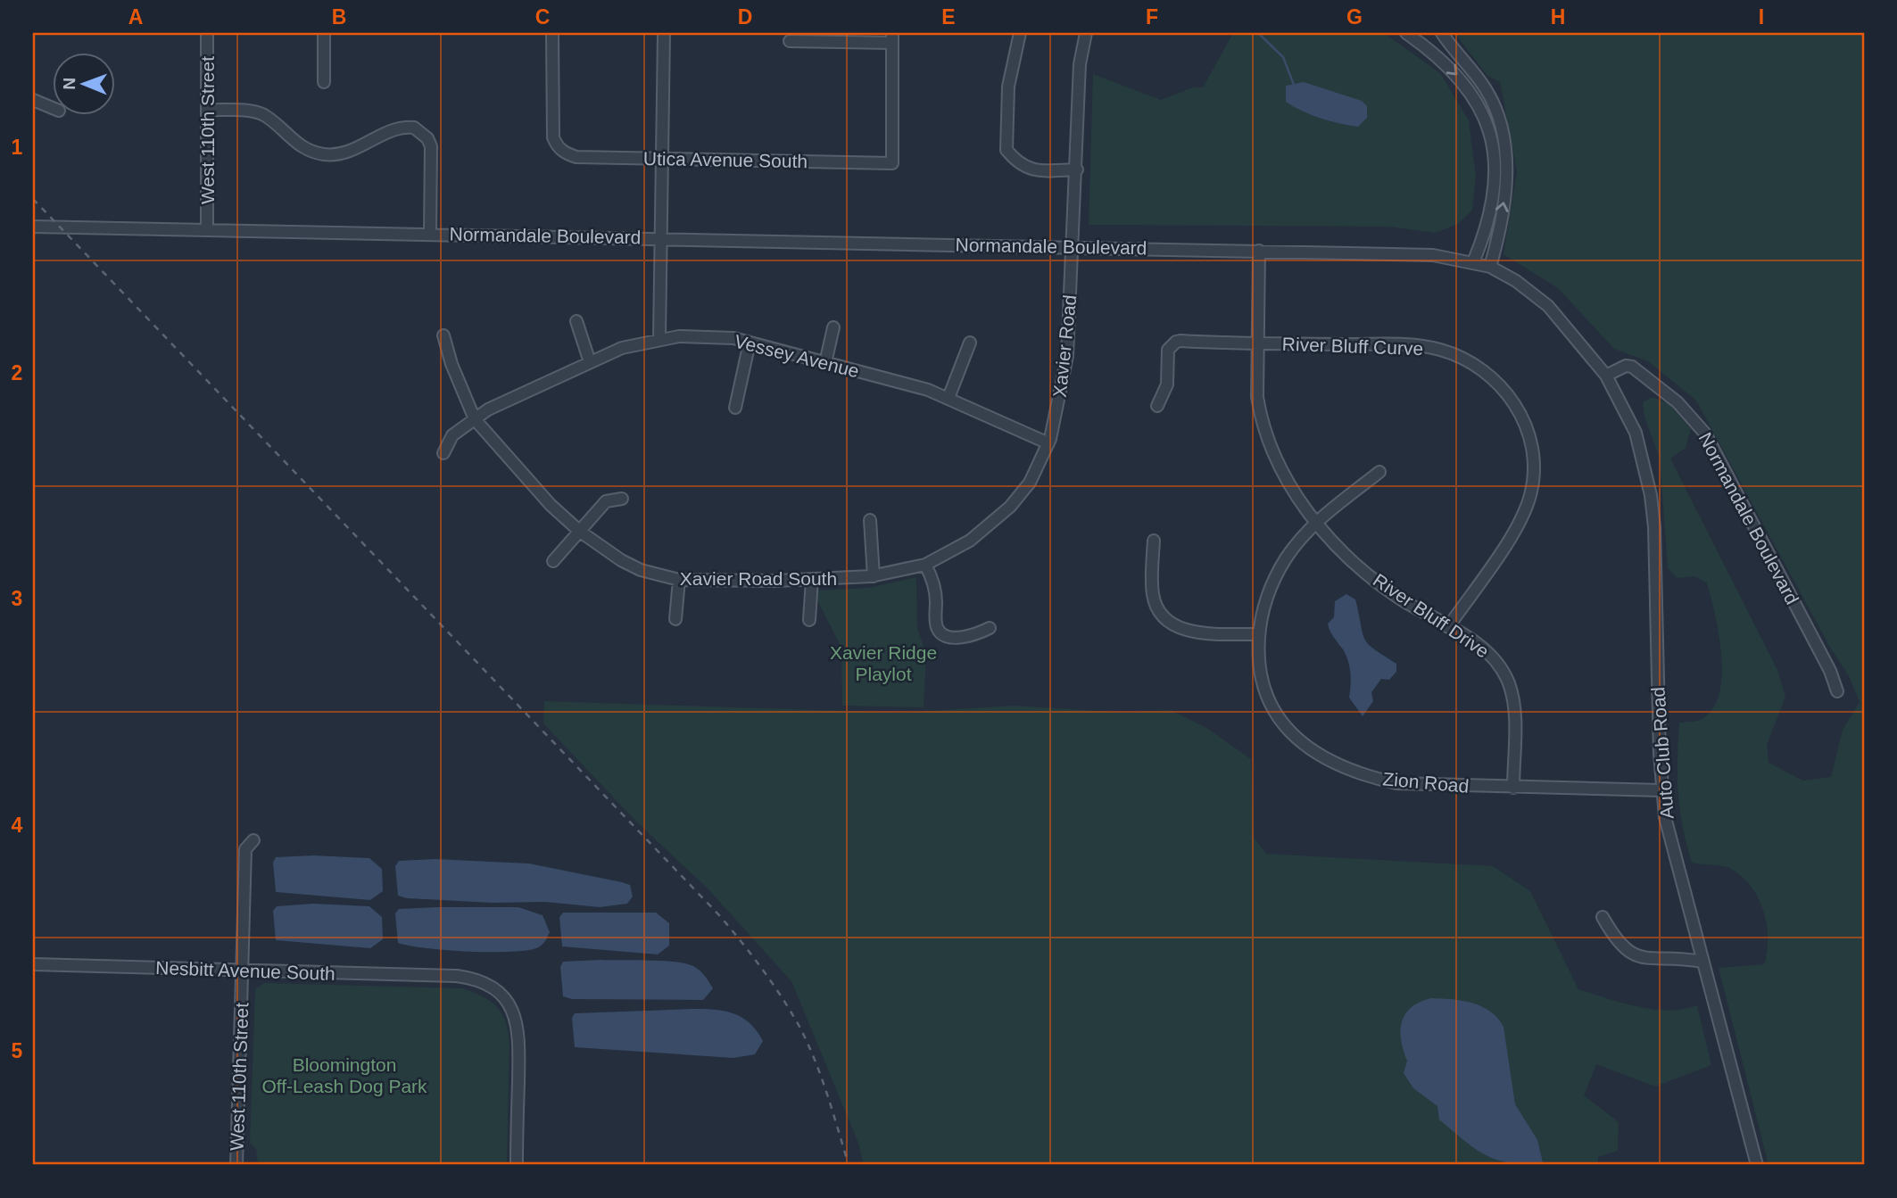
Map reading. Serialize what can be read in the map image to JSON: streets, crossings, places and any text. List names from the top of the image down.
{
  "streets": {
    "street": [
      "West 110th Street",
      "Utica Avenue South",
      "Normandale Boulevard",
      "Xavier Road",
      "River Bluff Curve",
      "Vessey Avenue",
      "Xavier Road South",
      "River Bluff Drive",
      "Auto Club Road",
      "Zion Road",
      "Nesbitt Avenue South"
    ]
  },
  "crossings": [
    ["West 110th Street", "Normandale Boulevard"],
    ["West 110th Street", "Nesbitt Avenue South"],
    ["Normandale Boulevard", "Xavier Road"],
    ["Normandale Boulevard", "River Bluff Drive"],
    ["Normandale Boulevard", "Auto Club Road"],
    ["Xavier Road", "Vessey Avenue"],
    ["Xavier Road", "Xavier Road South"],
    ["River Bluff Curve", "River Bluff Drive"],
    ["Vessey Avenue", "Xavier Road South"],
    ["River Bluff Drive", "Zion Road"],
    ["Auto Club Road", "Zion Road"]
  ],
  "parks": ["Xavier Ridge Playlot", "Bloomington Off-Leash Dog Park"],
  "north": "left",
  "grid": {
    "columns": [
      "A",
      "B",
      "C",
      "D",
      "E",
      "F",
      "G",
      "H",
      "I"
    ],
    "rows": [
      "1",
      "2",
      "3",
      "4",
      "5"
    ]
  }
}
